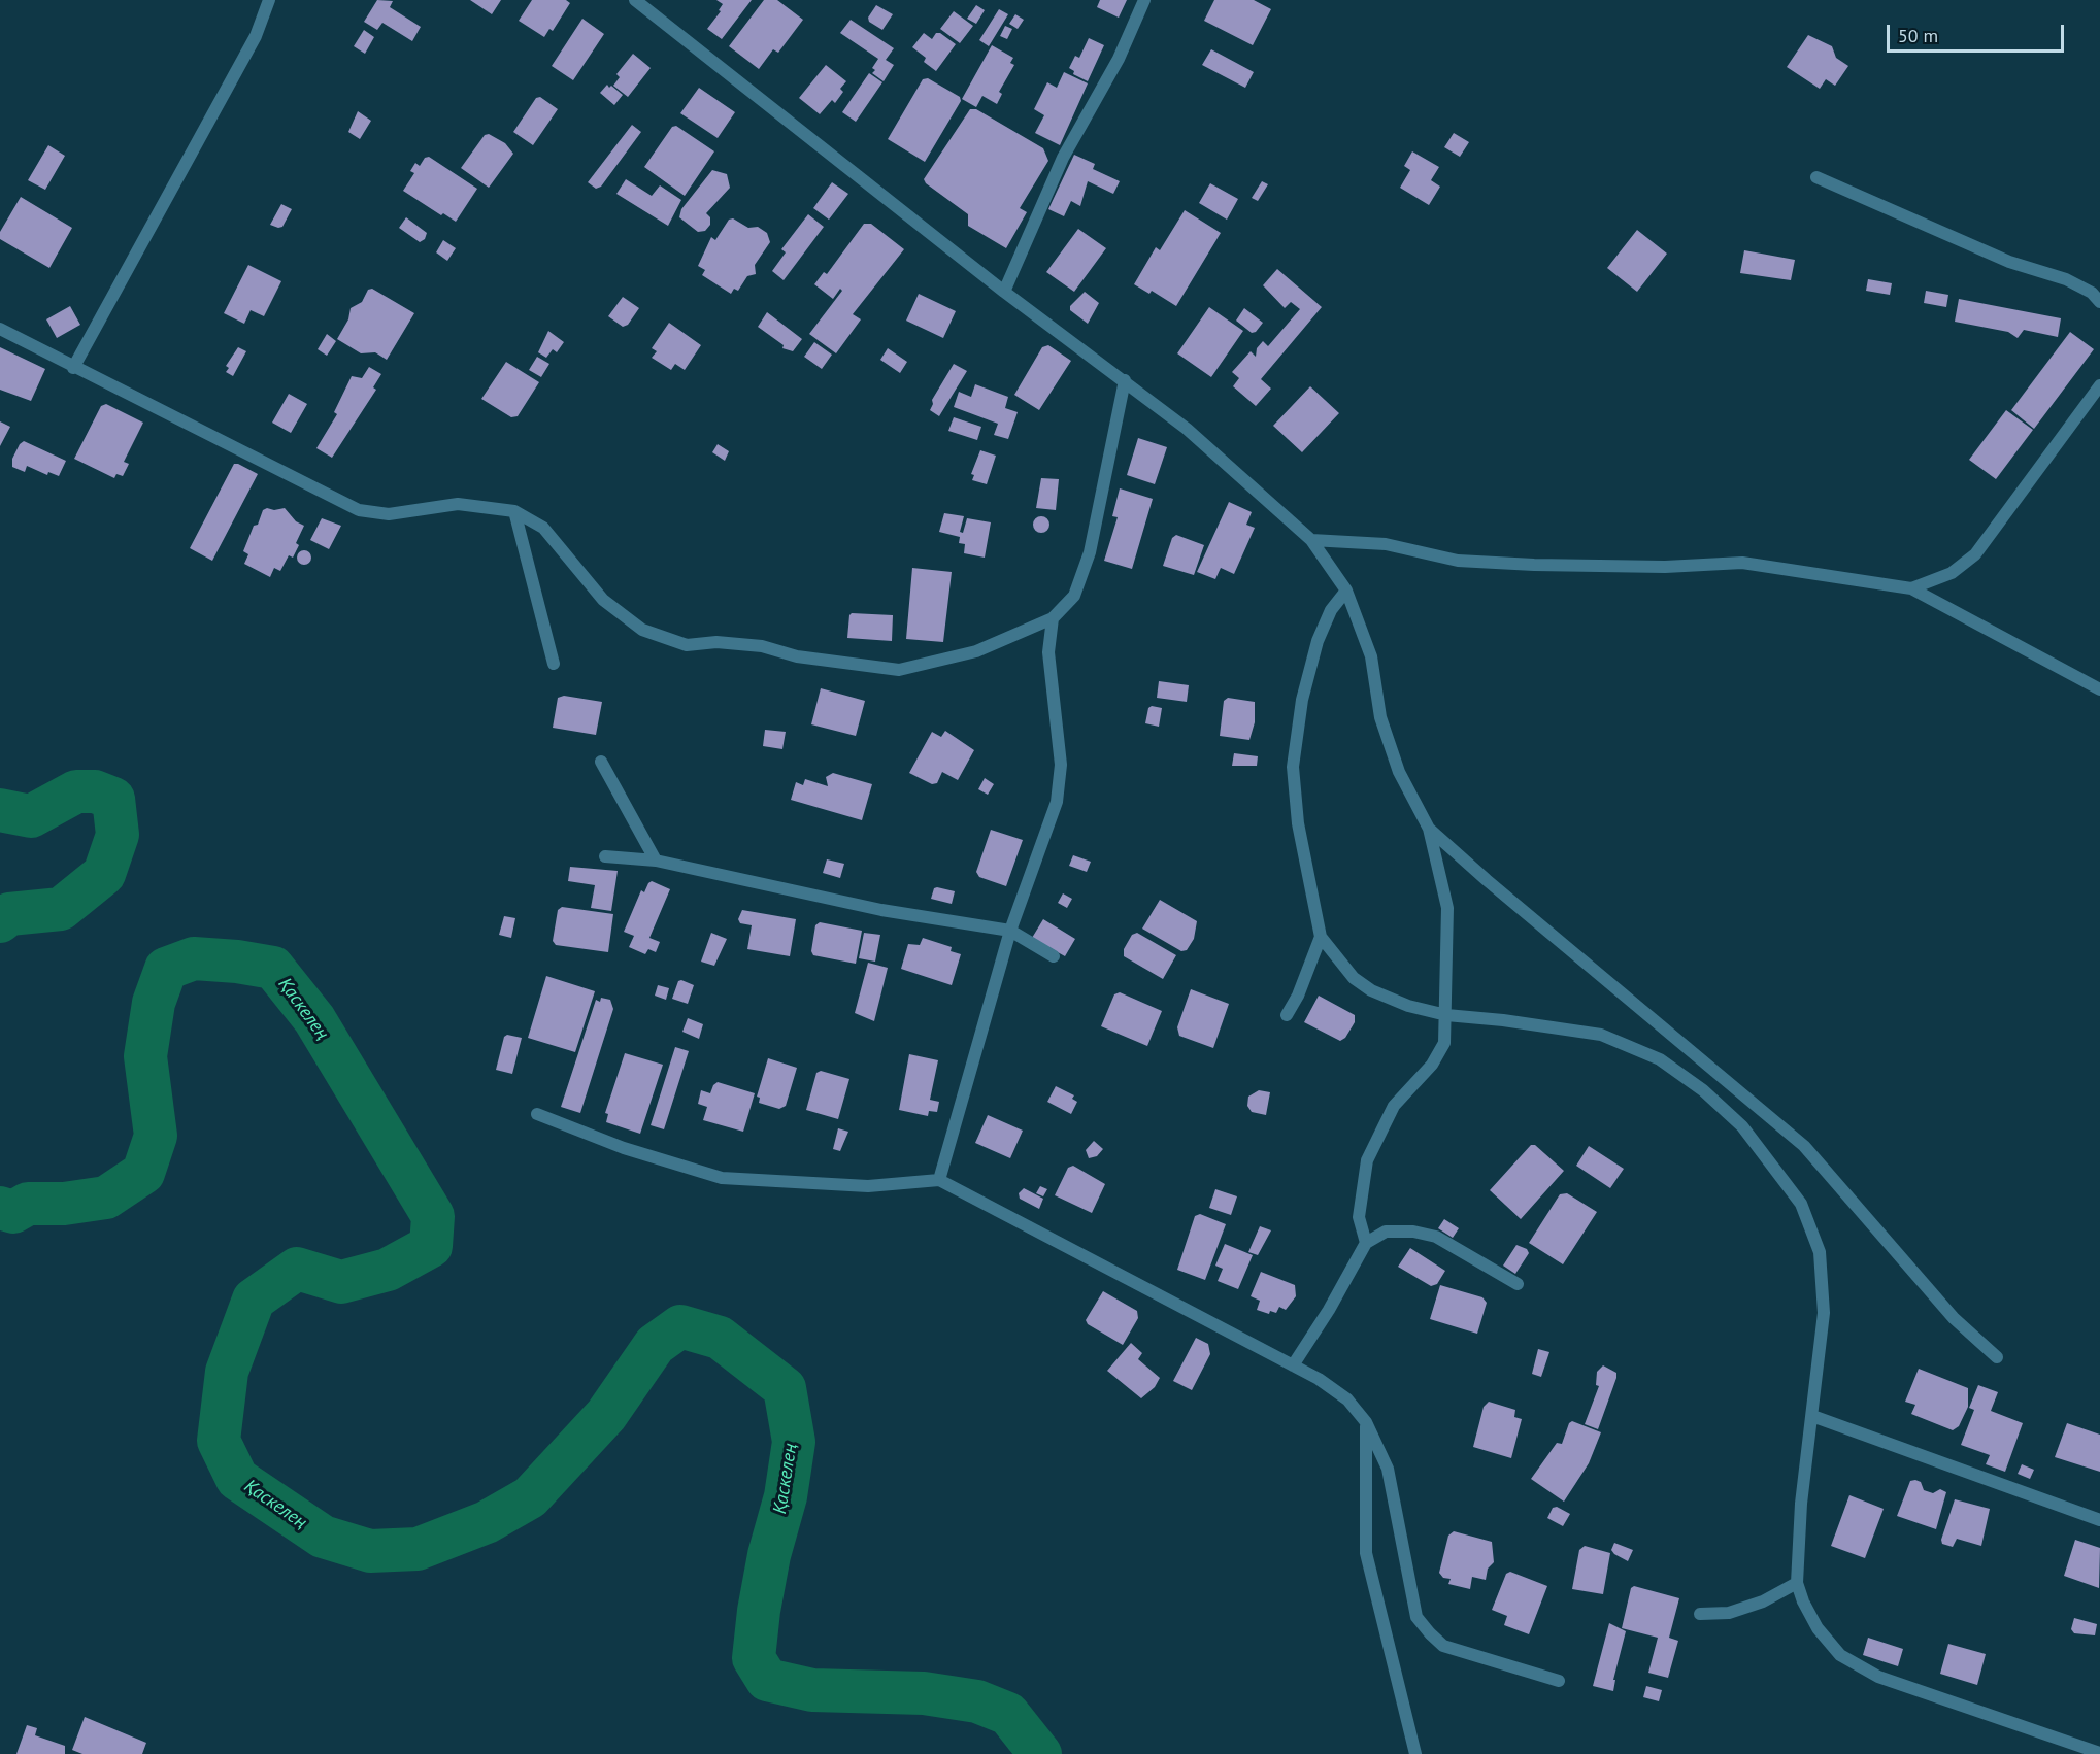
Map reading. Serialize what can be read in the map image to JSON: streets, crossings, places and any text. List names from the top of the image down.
{
  "water": ["Қаскелең"],
  "scale_bar": "50 m"
}
